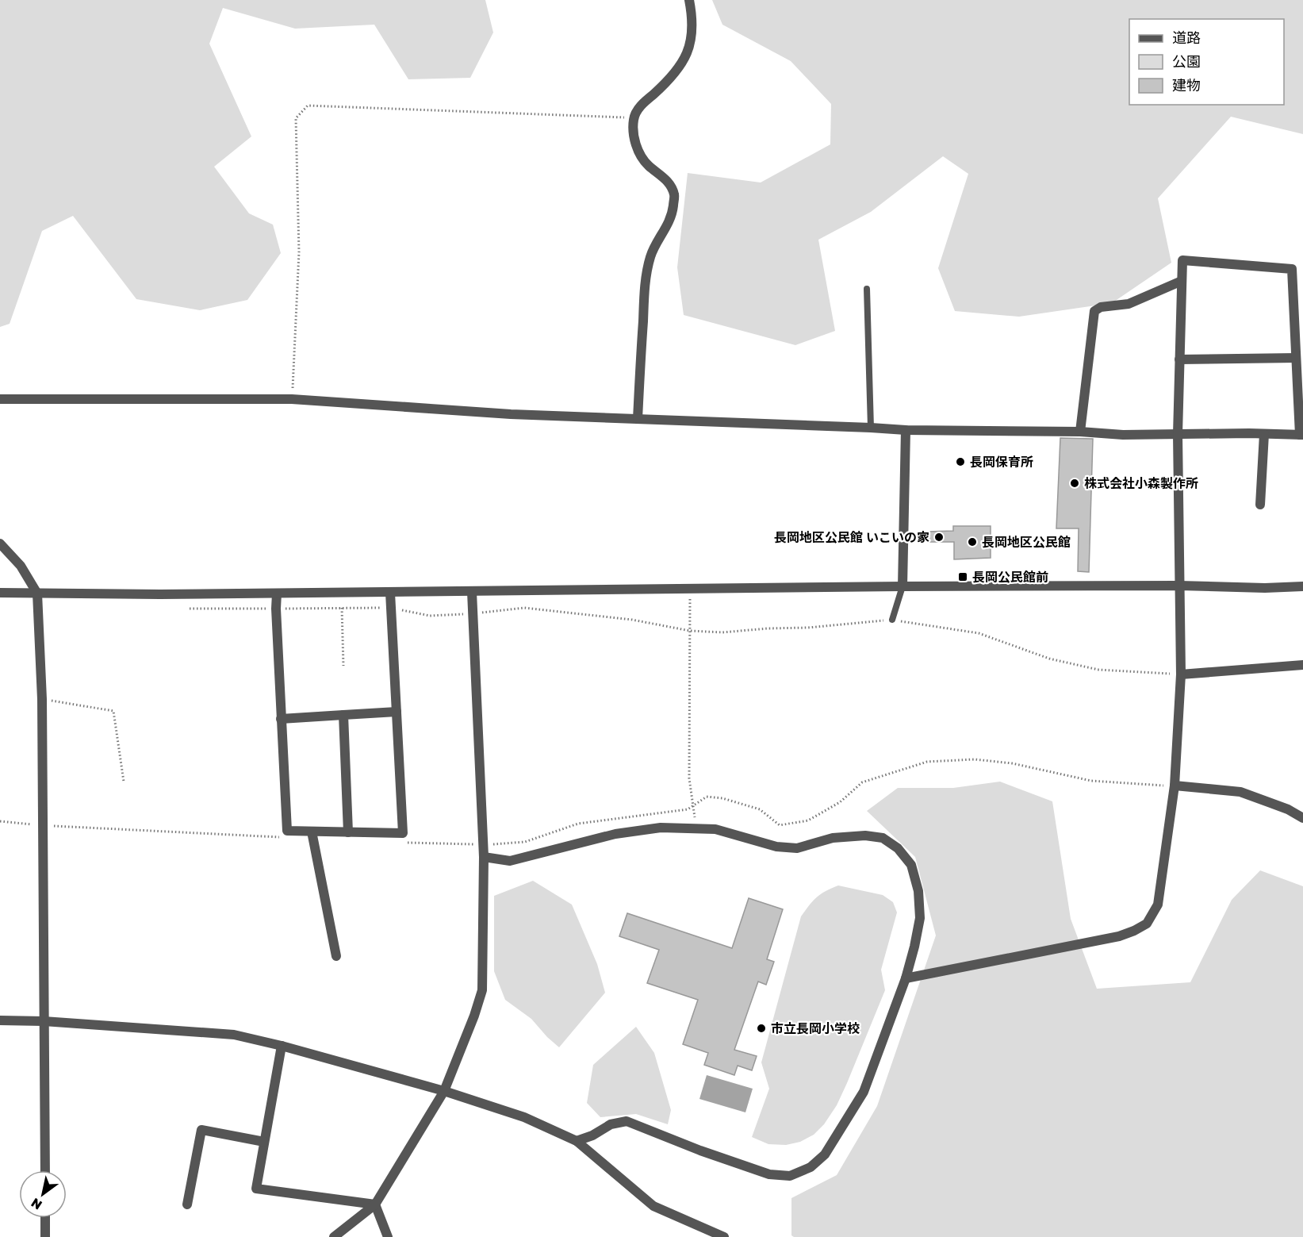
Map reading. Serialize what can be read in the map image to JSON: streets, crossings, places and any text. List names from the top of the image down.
{
  "places": {
    "other": [
      "長岡保育所",
      "株式会社小森製作所",
      "長岡地区公民館 いこいの家",
      "長岡地区公民館",
      "市立長岡小学校"
    ],
    "transit": ["長岡公民館前"]
  },
  "legend": ["道路", "公園", "建物"],
  "north": "bottom left"
}
